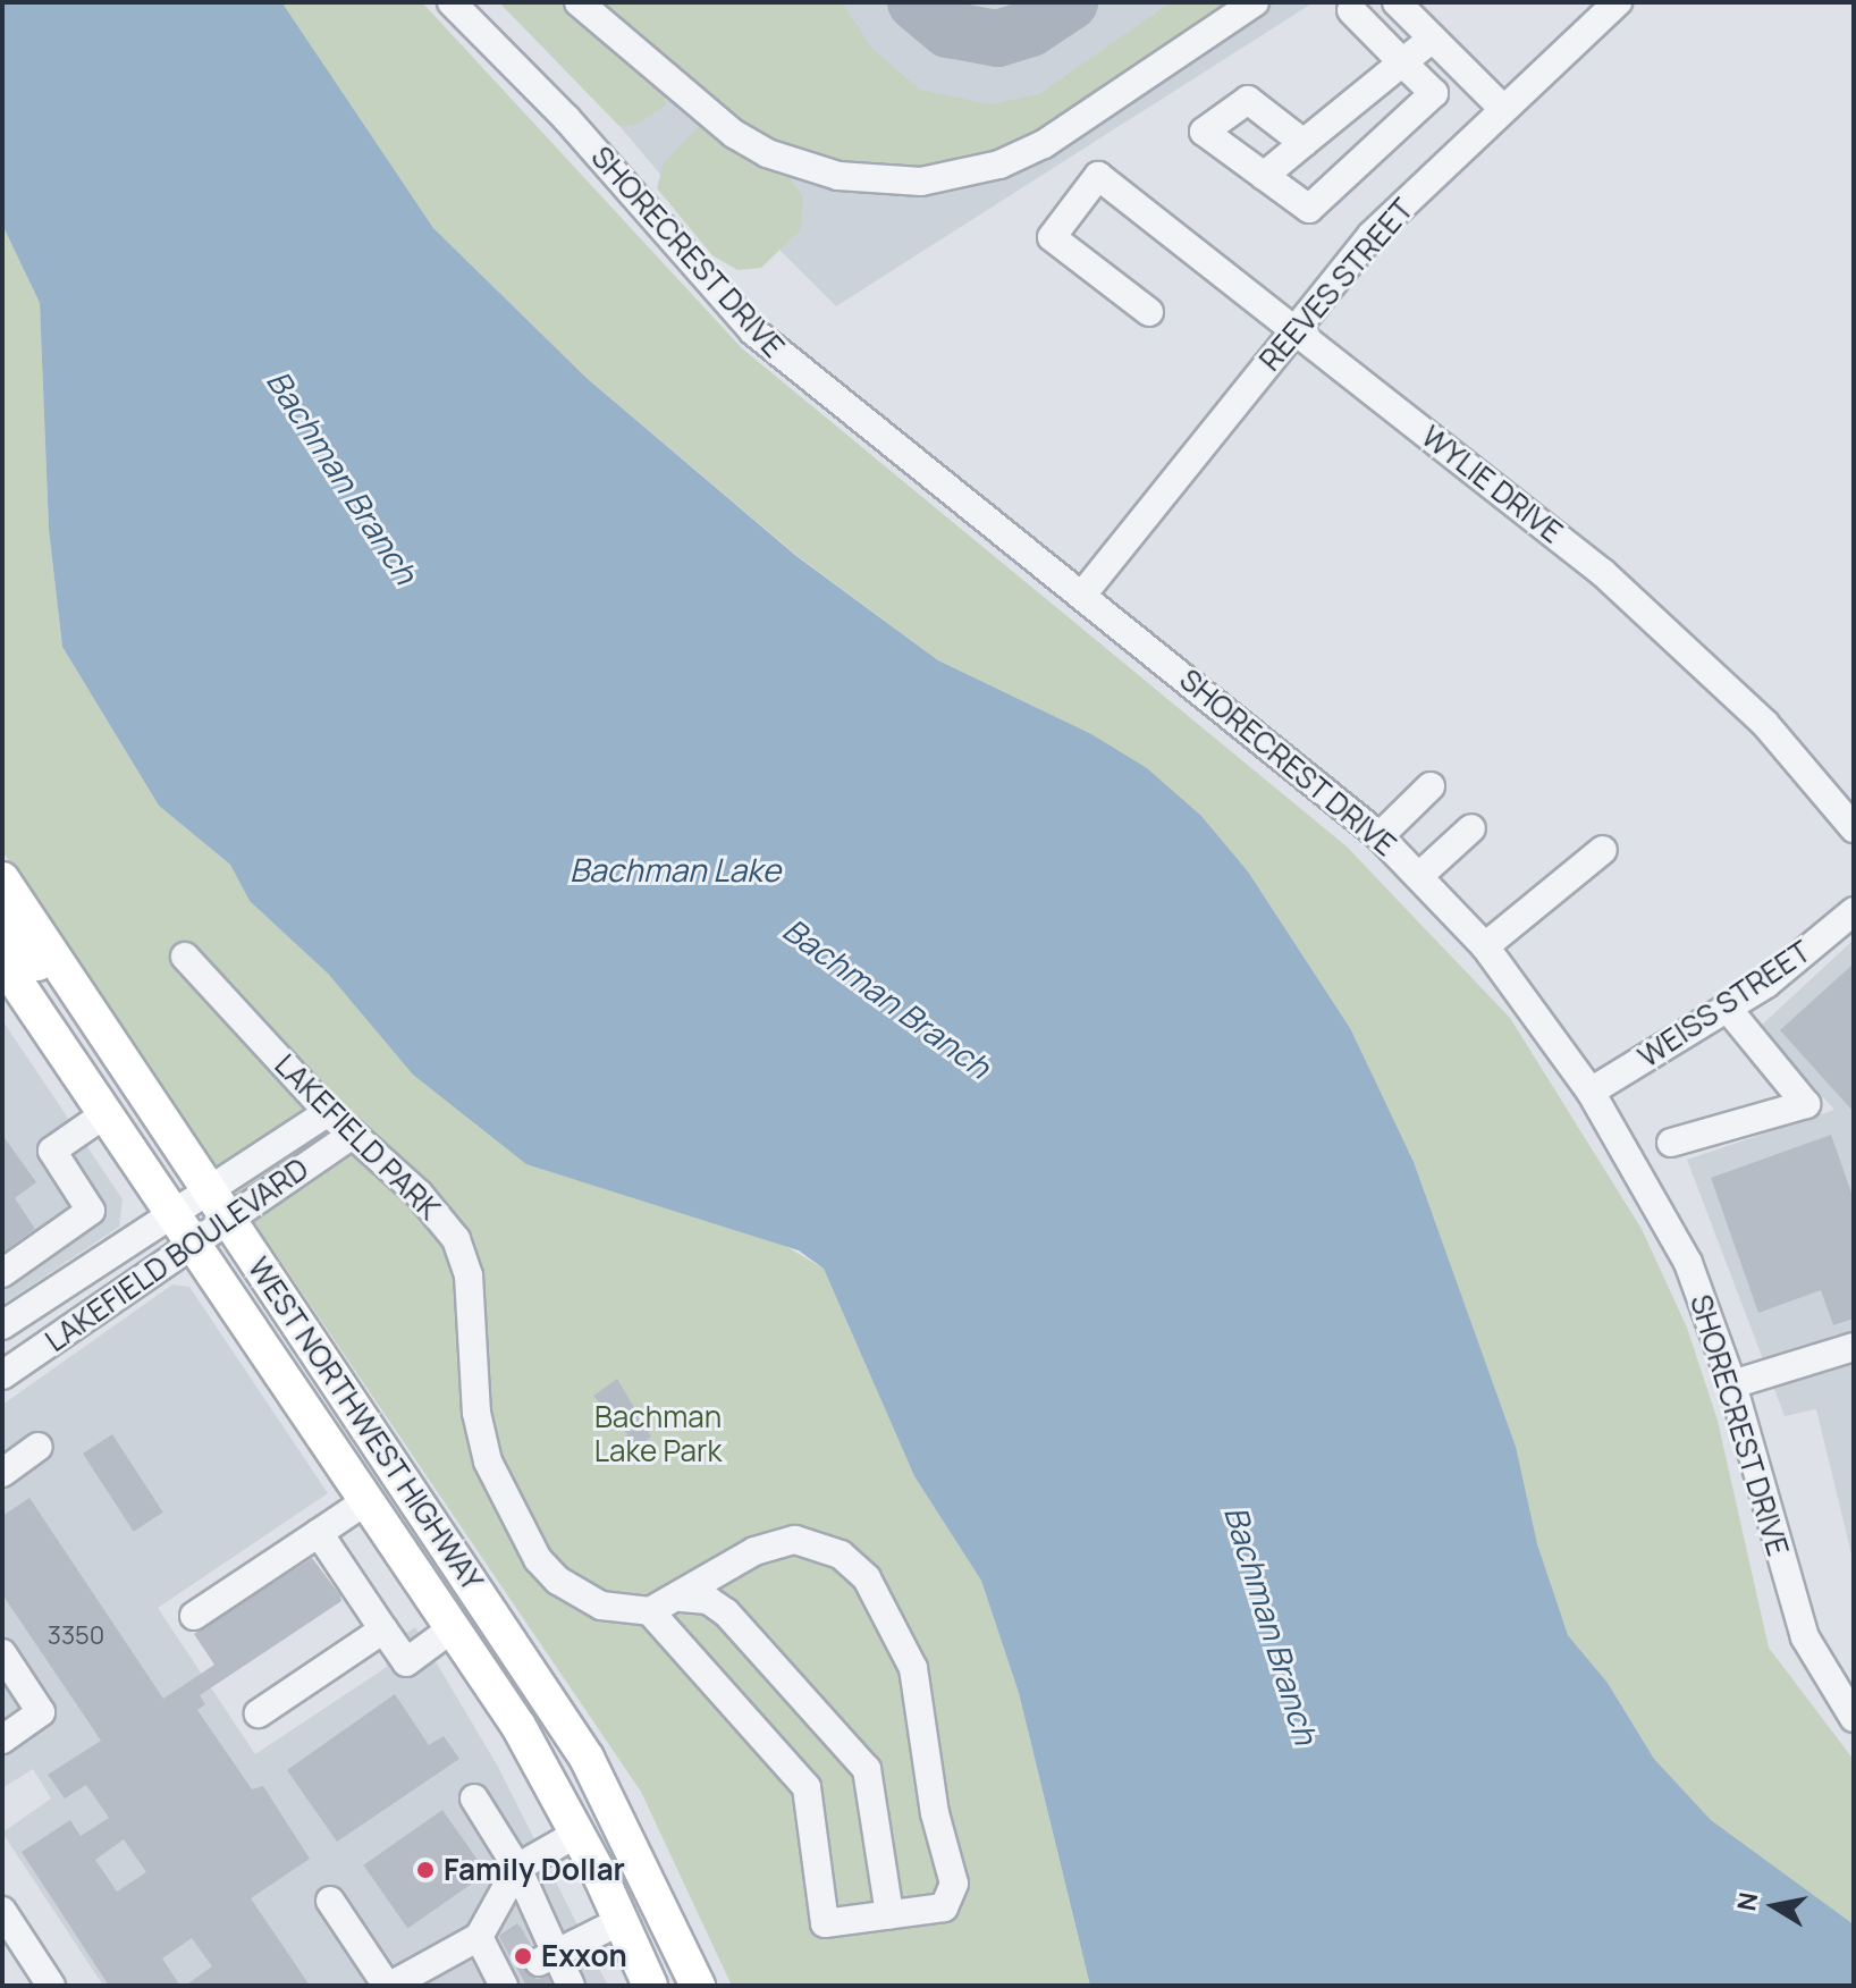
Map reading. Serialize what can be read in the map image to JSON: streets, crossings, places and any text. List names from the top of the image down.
{
  "streets": {
    "main road": ["WEST NORTHWEST HIGHWAY"],
    "street": [
      "SHORECREST DRIVE",
      "REEVES STREET",
      "WYLIE DRIVE",
      "WEISS STREET",
      "LAKEFIELD PARK",
      "LAKEFIELD BOULEVARD"
    ]
  },
  "crossings": [
    ["SHORECREST DRIVE", "REEVES STREET"],
    ["SHORECREST DRIVE", "WEISS STREET"],
    ["REEVES STREET", "WYLIE DRIVE"],
    ["LAKEFIELD PARK", "LAKEFIELD BOULEVARD"],
    ["LAKEFIELD BOULEVARD", "WEST NORTHWEST HIGHWAY"]
  ],
  "water": ["Bachman Branch", "Bachman Lake"],
  "parks": ["Bachman Lake Park"],
  "places": ["Family Dollar", "Exxon"],
  "house_numbers": ["3350"],
  "north": "left"
}
